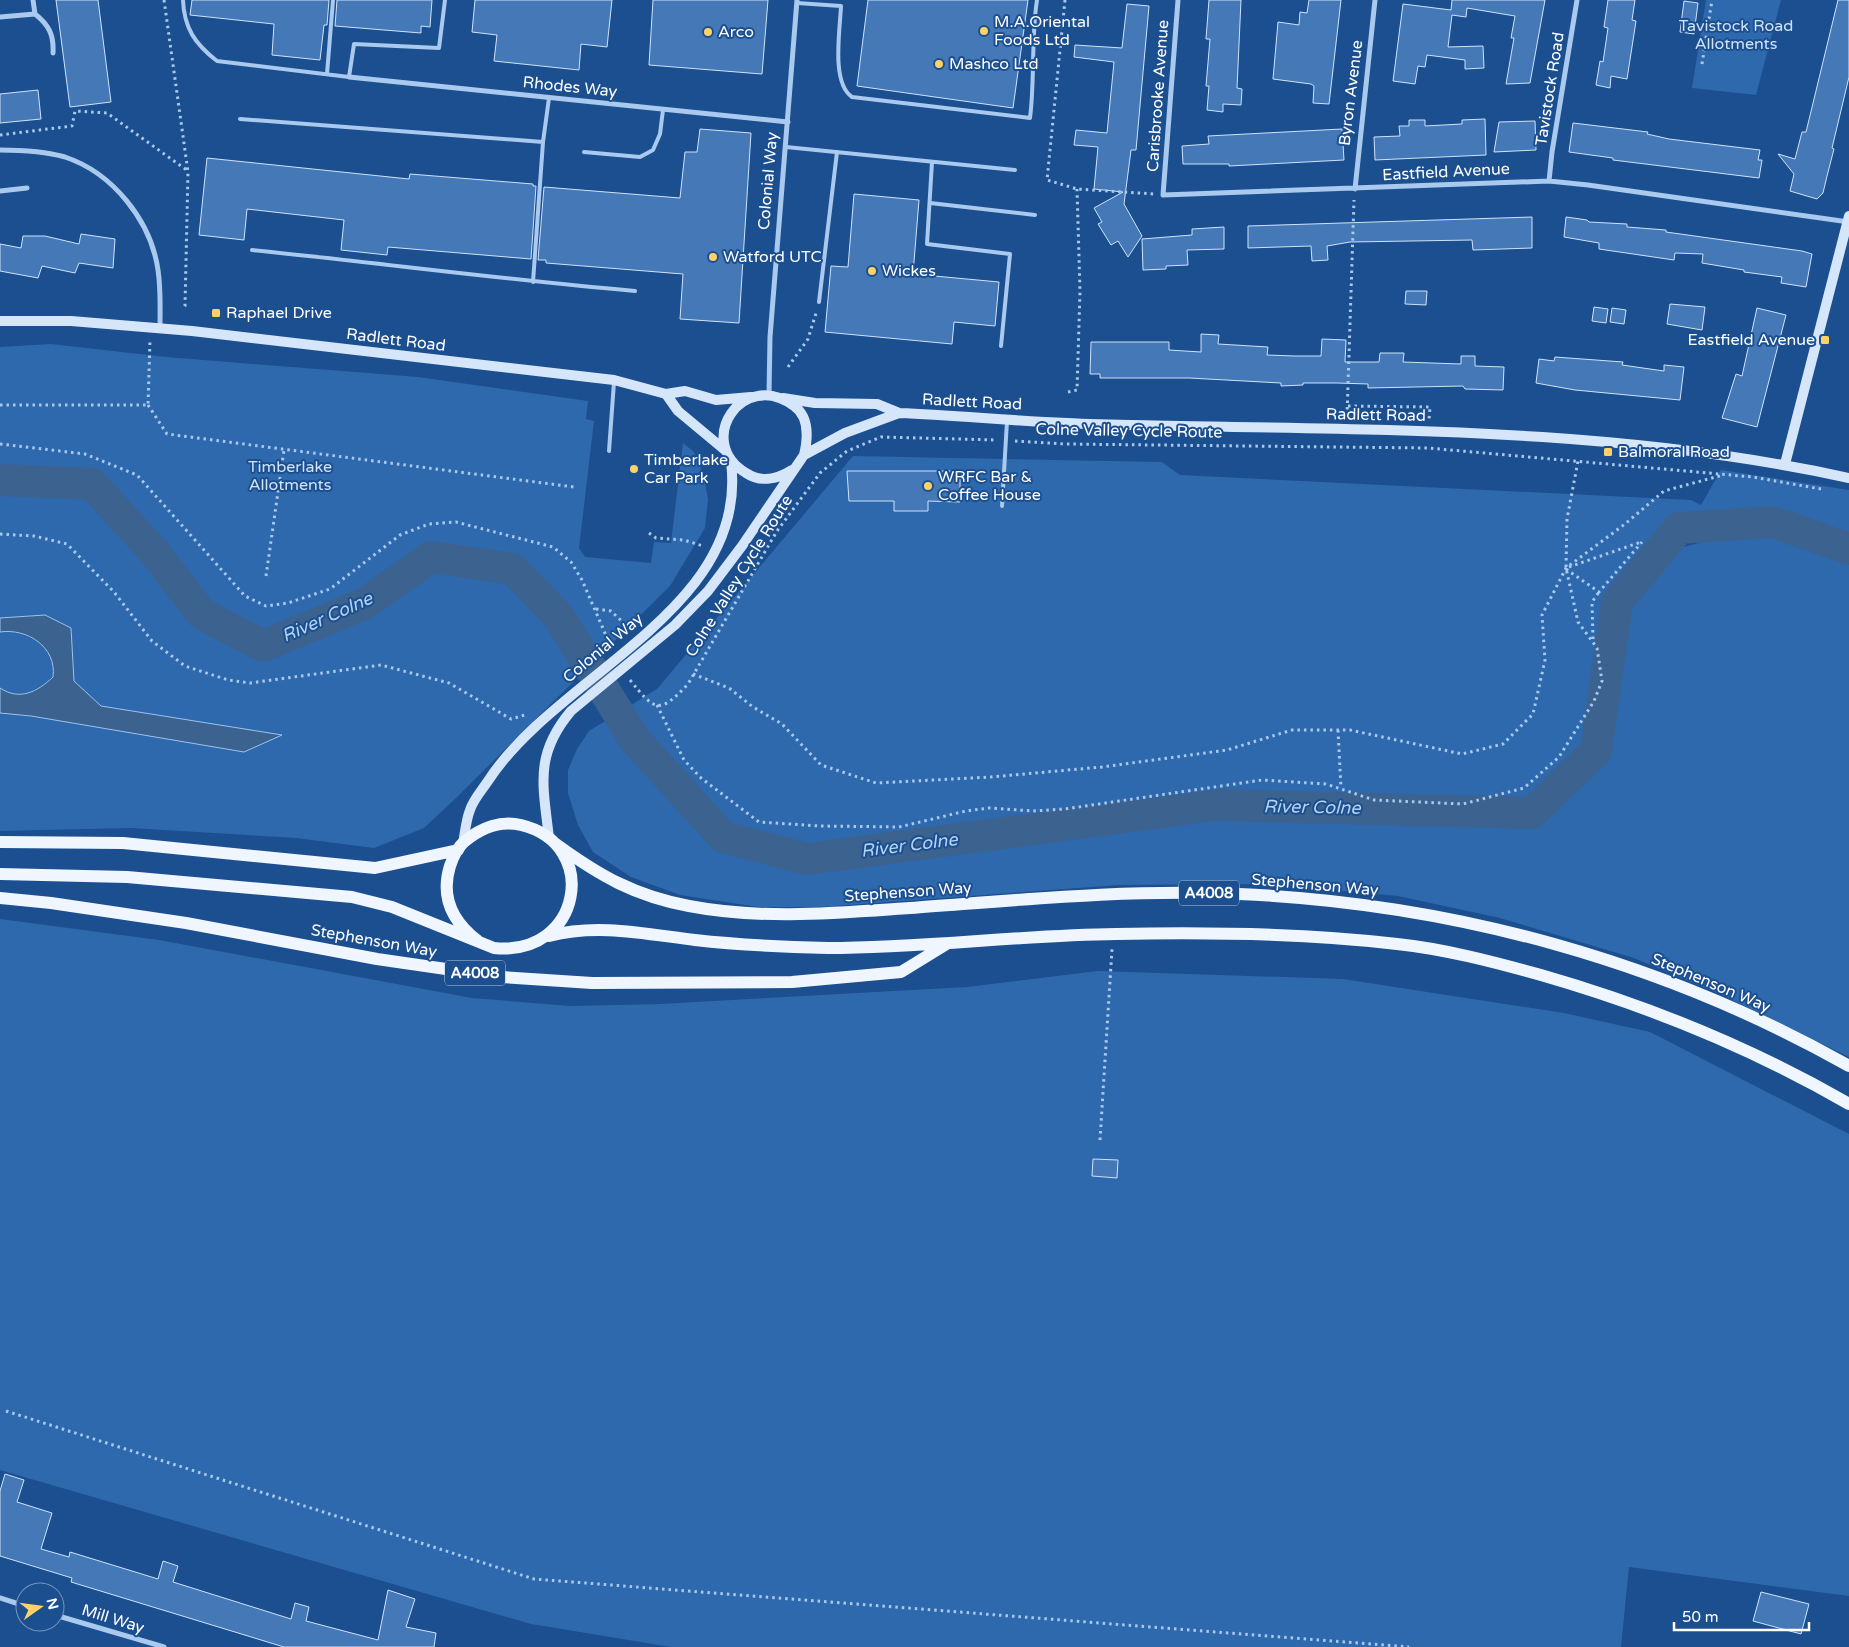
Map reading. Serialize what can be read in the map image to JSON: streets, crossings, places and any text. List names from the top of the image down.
{
  "streets": {
    "main road": ["Stephenson Way", "A4008"],
    "street": [
      "Rhodes Way",
      "Tavistock Road",
      "Byron Avenue",
      "Carisbrooke Avenue",
      "Eastfield Avenue",
      "Colonial Way",
      "Radlett Road",
      "Mill Way"
    ],
    "path": ["Colne Valley Cycle Route"]
  },
  "crossings": [
    ["Rhodes Way", "Colonial Way"],
    ["Tavistock Road", "Eastfield Avenue"],
    ["Byron Avenue", "Eastfield Avenue"],
    ["Carisbrooke Avenue", "Eastfield Avenue"],
    ["Colonial Way", "Radlett Road"],
    ["Colonial Way", "Stephenson Way"]
  ],
  "water": ["River Colne"],
  "parks": ["Tavistock Road Allotments", "Timberlake Allotments"],
  "places": {
    "other": [
      "M.A.Oriental Foods Ltd",
      "Arco",
      "Mashco Ltd",
      "Watford UTC",
      "Wickes",
      "Timberlake Car Park",
      "WRFC Bar & Coffee House"
    ],
    "transit": ["Raphael Drive", "Eastfield Avenue", "Balmoral Road"]
  },
  "scale_bar": "50 m",
  "north": "right"
}
